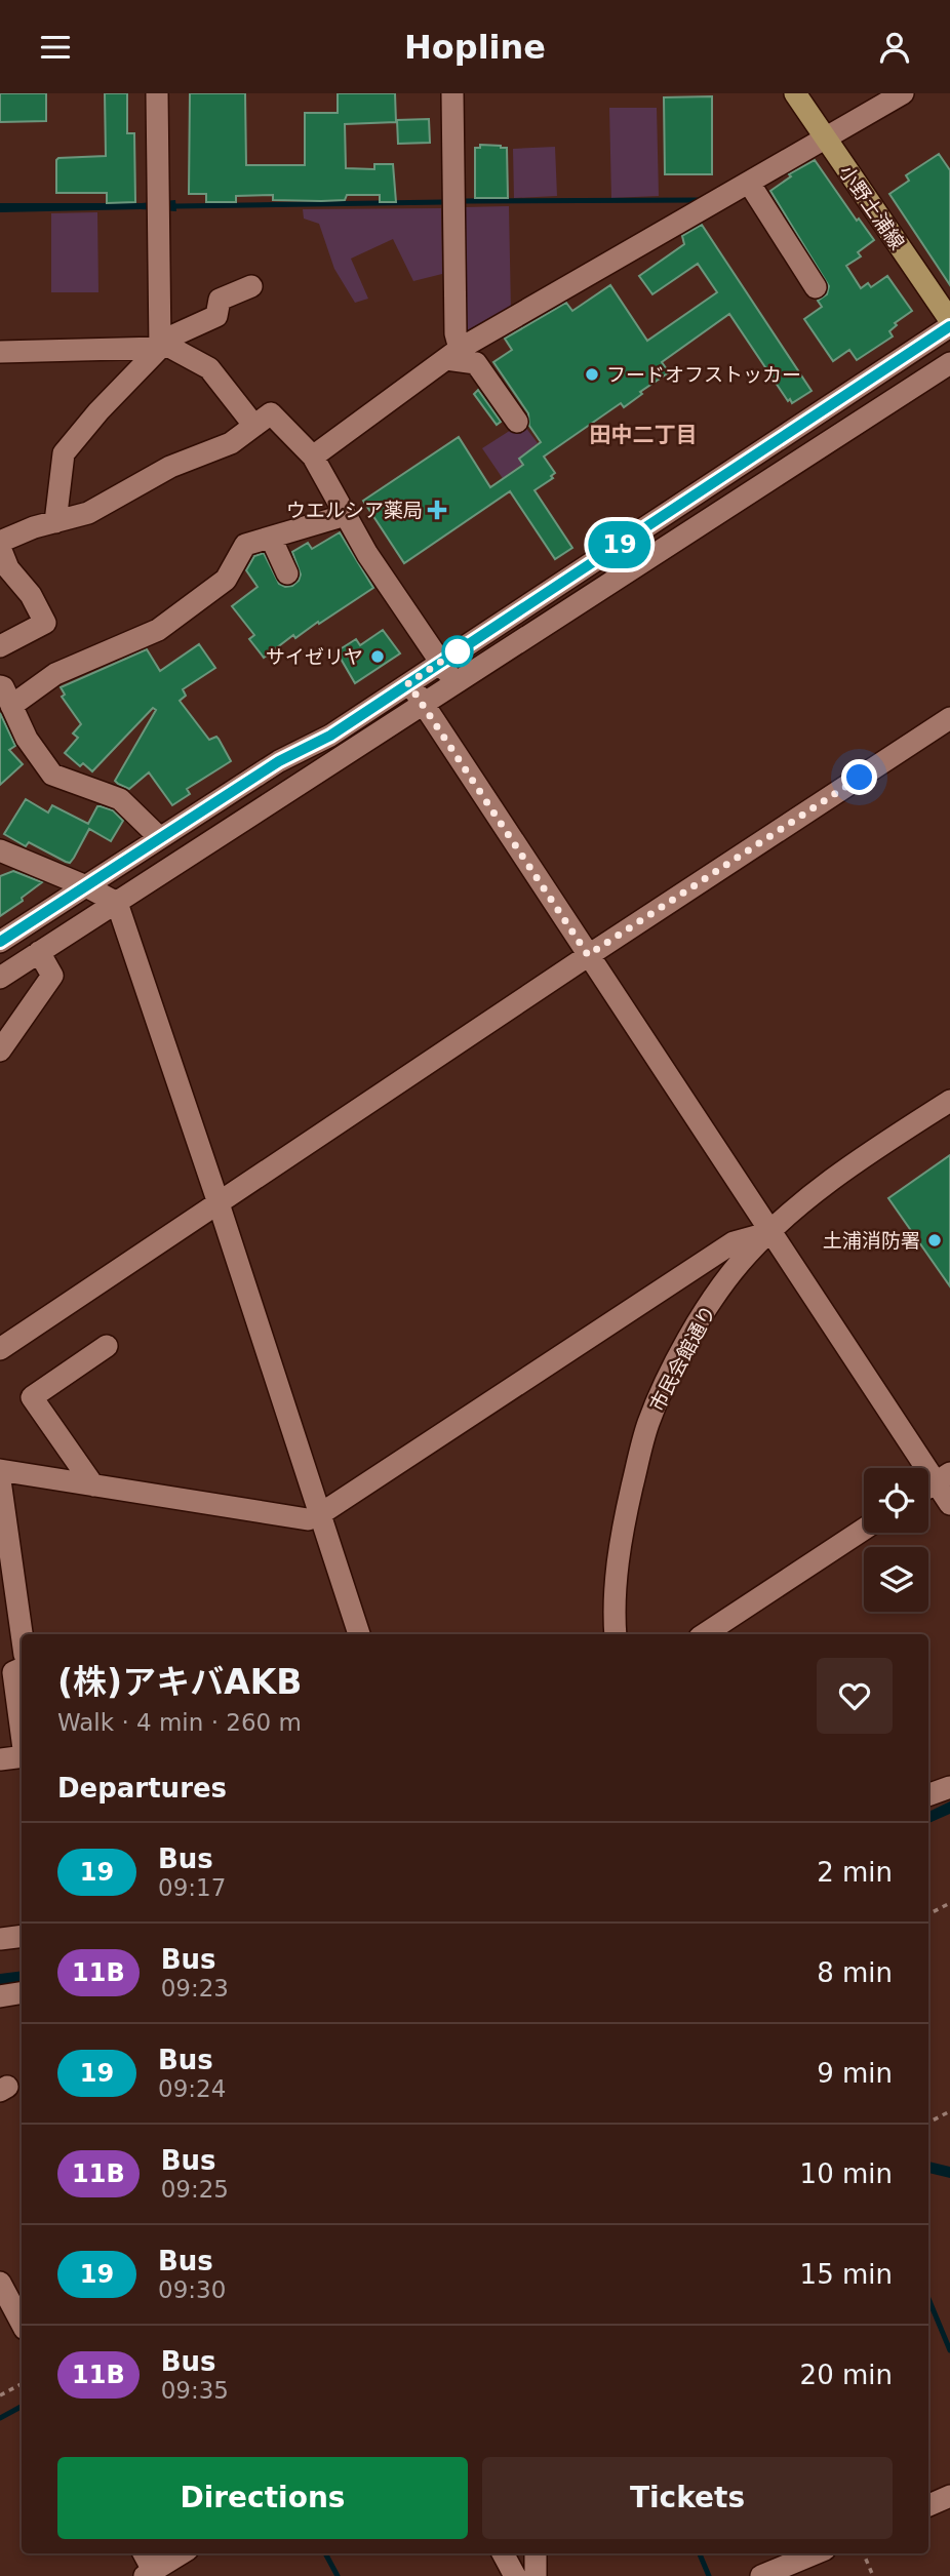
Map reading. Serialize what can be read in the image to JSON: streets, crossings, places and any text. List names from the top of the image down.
{
  "streets": {
    "main road": ["小野土浦線"],
    "street": ["市民会館通り"]
  },
  "districts": ["田中二丁目"],
  "places": {
    "other": ["フードオフストッカー", "サイゼリヤ", "土浦消防署"],
    "health": ["ウエルシア薬局"]
  },
  "lines": ["bus line 19"],
  "page": {
    "header": "Hopline",
    "on_map": "19",
    "heading": [
      ["(株)アキバAKB", "Walk · 4 min · 260 m"],
      "Departures"
    ],
    "list": [
      {
        "mark": "19",
        "name": "Bus",
        "note": "09:17",
        "value": "2 min"
      },
      {
        "mark": "11B",
        "name": "Bus",
        "note": "09:23",
        "value": "8 min"
      },
      {
        "mark": "19",
        "name": "Bus",
        "note": "09:24",
        "value": "9 min"
      },
      {
        "mark": "11B",
        "name": "Bus",
        "note": "09:25",
        "value": "10 min"
      },
      {
        "mark": "19",
        "name": "Bus",
        "note": "09:30",
        "value": "15 min"
      },
      {
        "mark": "11B",
        "name": "Bus",
        "note": "09:35",
        "value": "20 min"
      }
    ],
    "buttons": ["Directions", "Tickets"]
  }
}
